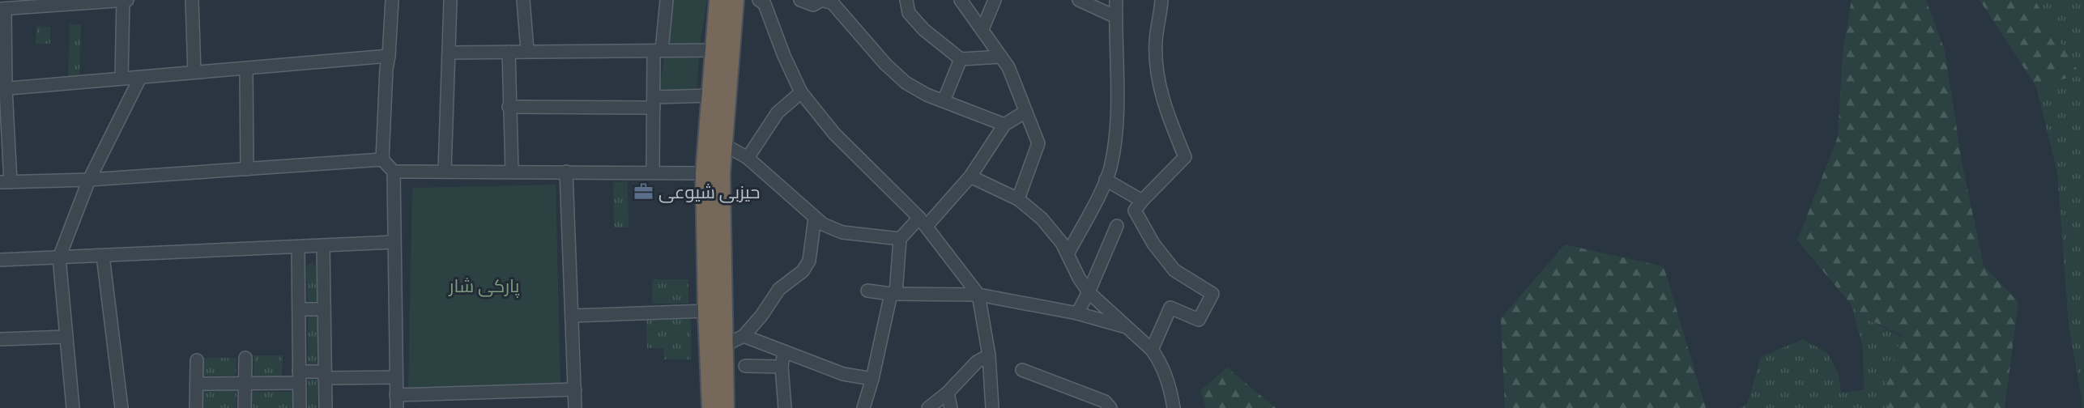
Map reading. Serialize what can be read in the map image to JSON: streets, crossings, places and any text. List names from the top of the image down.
{
  "parks": ["پاركى شار"],
  "places": {
    "office": ["حیزبی شیوعی"]
  }
}
